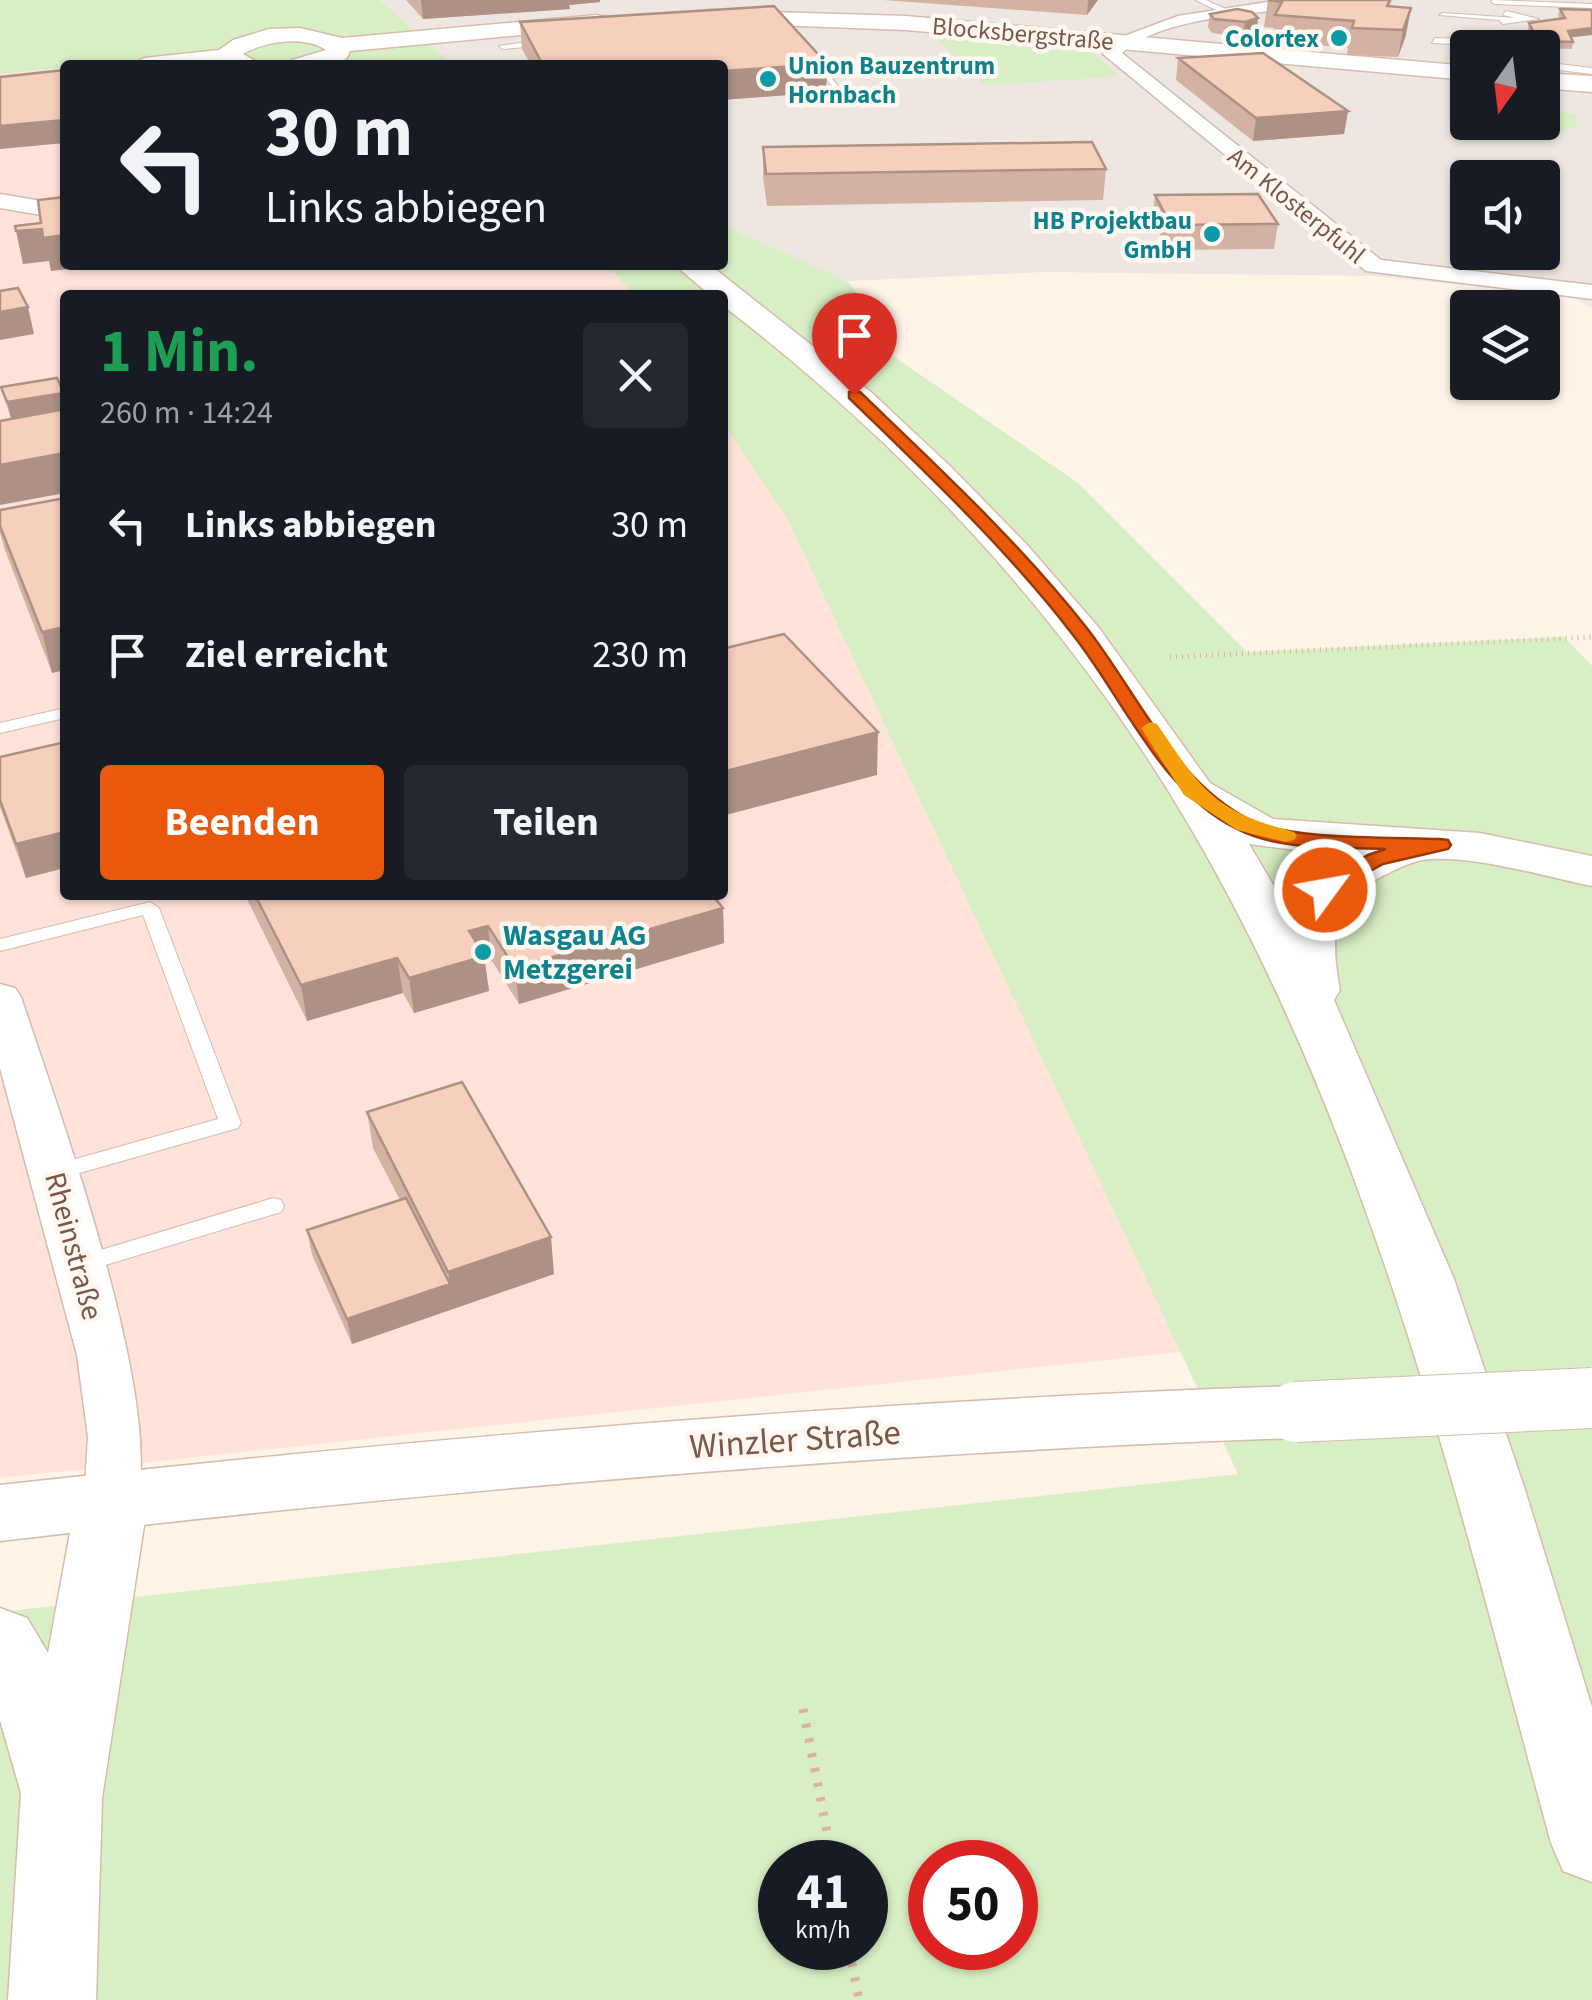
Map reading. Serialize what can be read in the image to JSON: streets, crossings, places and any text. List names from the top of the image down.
{
  "streets": {
    "main road": ["Blocksbergstraße"],
    "street": ["Am Klosterpfuhl", "Rheinstraße", "Winzler Straße"]
  },
  "crossings": [
    ["Blocksbergstraße", "Am Klosterpfuhl"],
    ["Rheinstraße", "Winzler Straße"]
  ],
  "places": [
    "Colortex",
    "Union Bauzentrum Hornbach",
    "HB Projektbau GmbH",
    "Wasgau AG Metzgerei"
  ],
  "north": "bottom",
  "page": {
    "turn": ["30 m", "Links abbiegen"],
    "heading": ["1 Min.", "260 m · 14:24"],
    "list": [
      {
        "name": "Links abbiegen",
        "value": "30 m"
      },
      {
        "name": "Ziel erreicht",
        "value": "230 m"
      }
    ],
    "buttons": ["Beenden", "Teilen"],
    "speed": "41 km/h",
    "limit": "50"
  }
}
